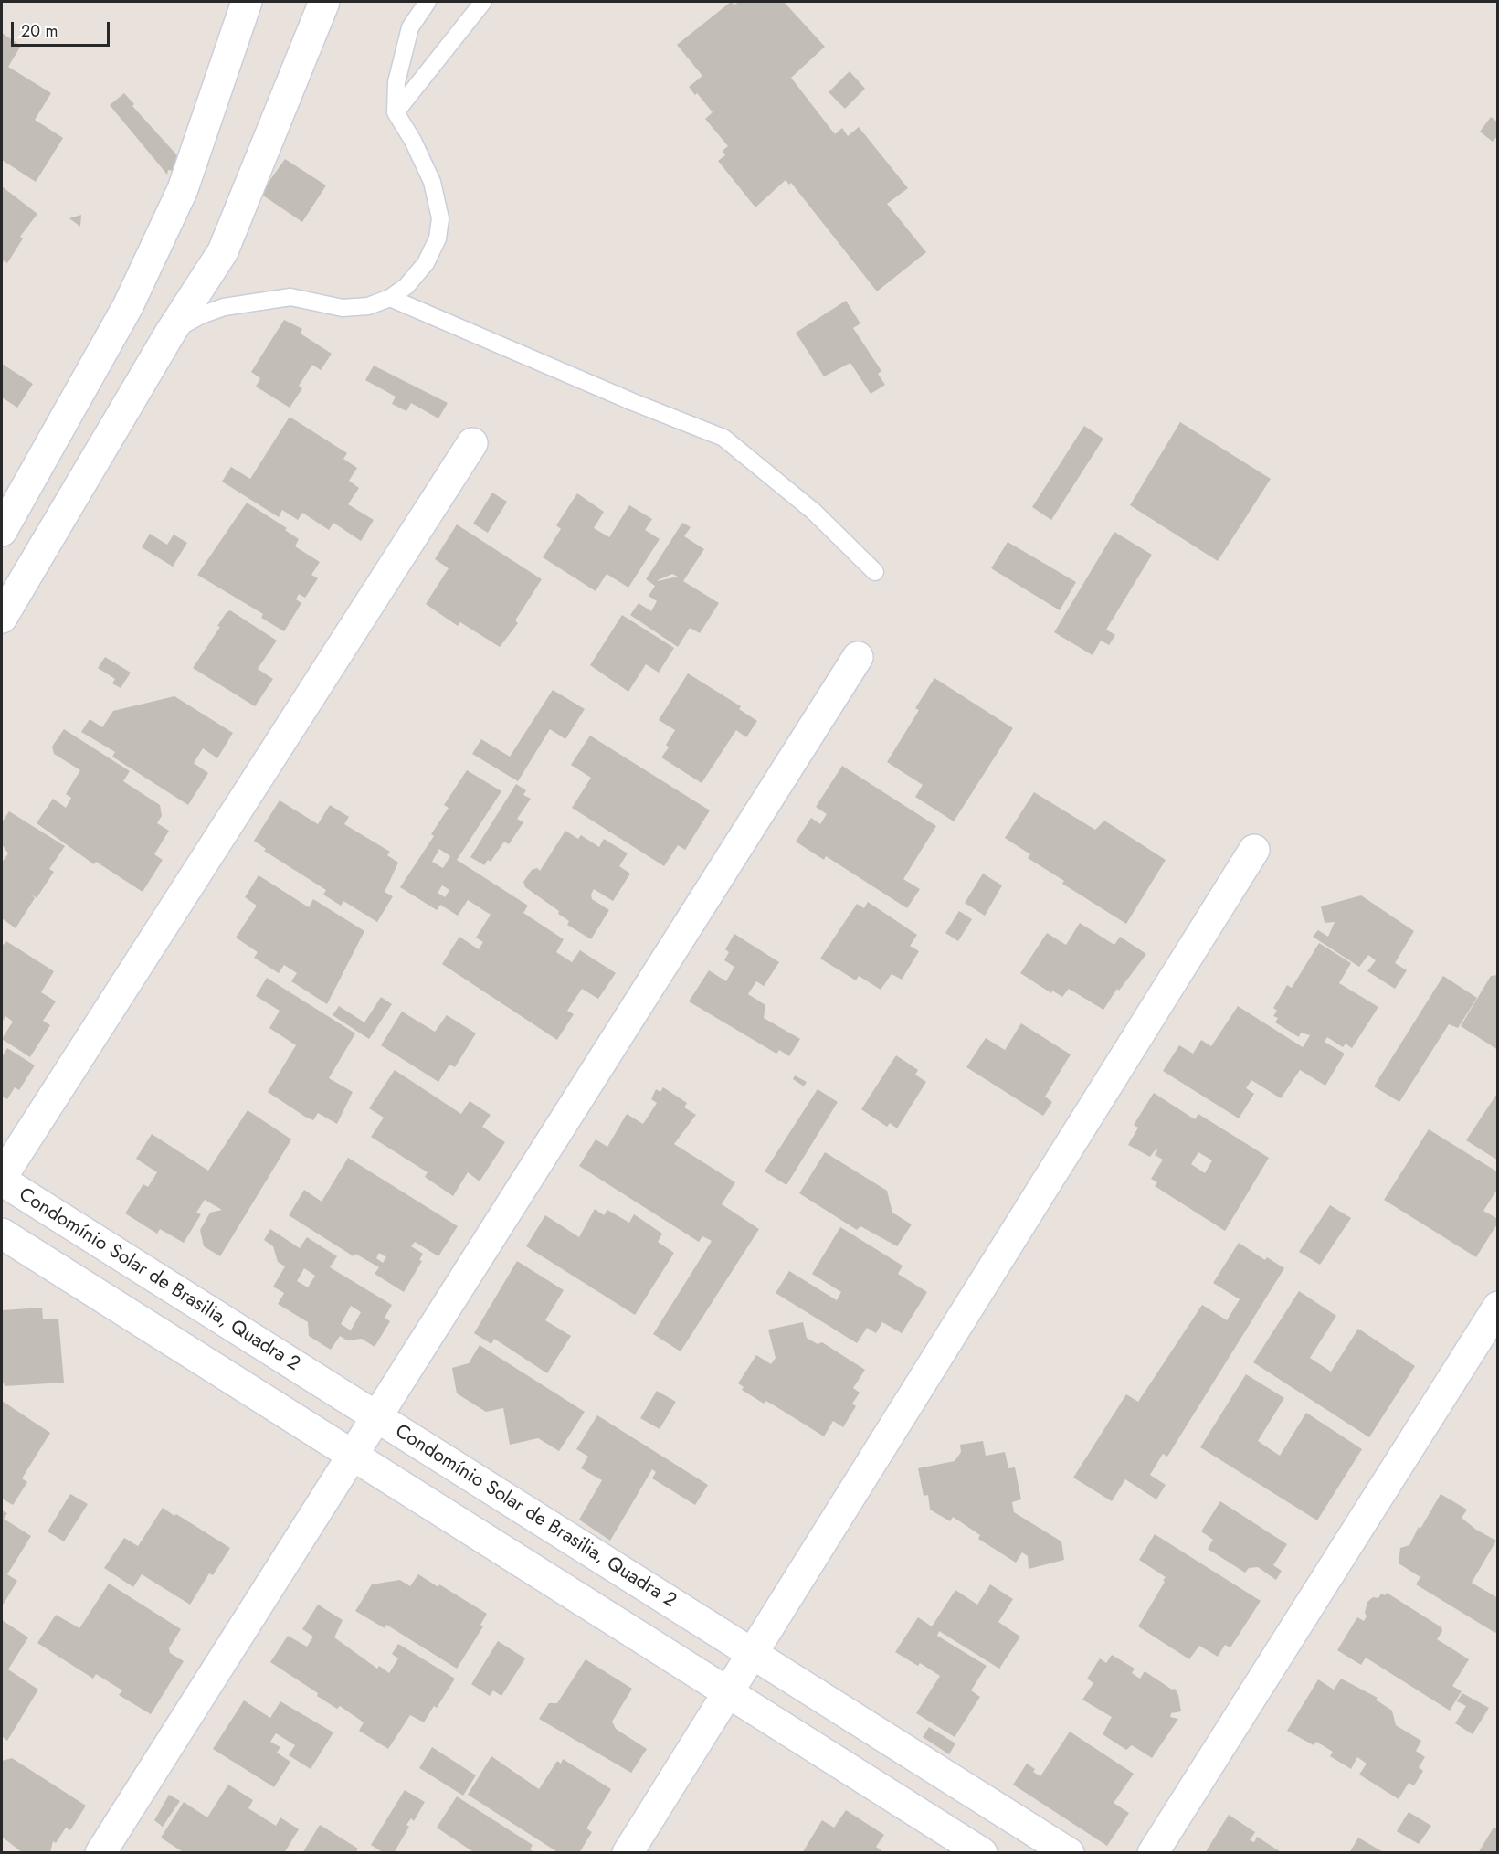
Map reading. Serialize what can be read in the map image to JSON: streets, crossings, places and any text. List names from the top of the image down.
{
  "streets": {
    "street": ["Condomínio Solar de Brasilia, Quadra 2"]
  },
  "scale_bar": "20 m"
}
